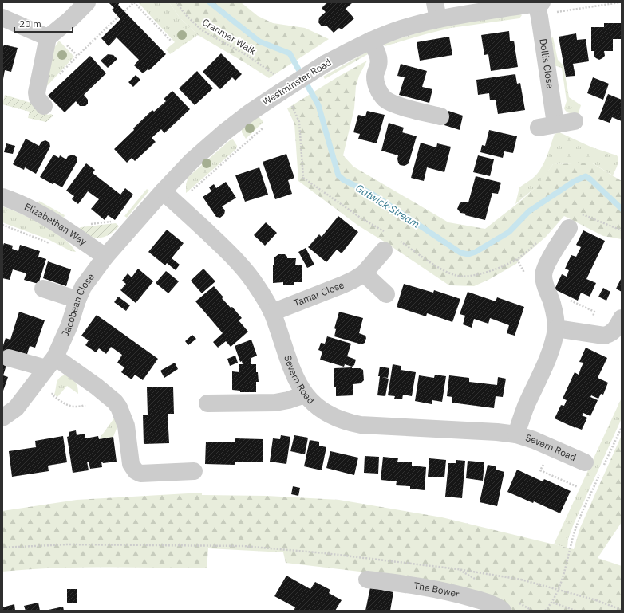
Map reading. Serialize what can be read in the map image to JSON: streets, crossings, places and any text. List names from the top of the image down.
{
  "streets": {
    "street": [
      "Dollis Close",
      "Westminster Road",
      "Elizabethan Way",
      "Tamar Close",
      "Jacobean Close",
      "Severn Road",
      "The Bower"
    ],
    "path": ["Cranmer Walk"]
  },
  "crossings": [
    ["Cranmer Walk", "Westminster Road"],
    ["Dollis Close", "Westminster Road"],
    ["Westminster Road", "Elizabethan Way"],
    ["Westminster Road", "Jacobean Close"],
    ["Westminster Road", "Severn Road"],
    ["Elizabethan Way", "Jacobean Close"],
    ["Tamar Close", "Severn Road"]
  ],
  "water": ["Gatwick Stream"],
  "scale_bar": "20 m"
}
